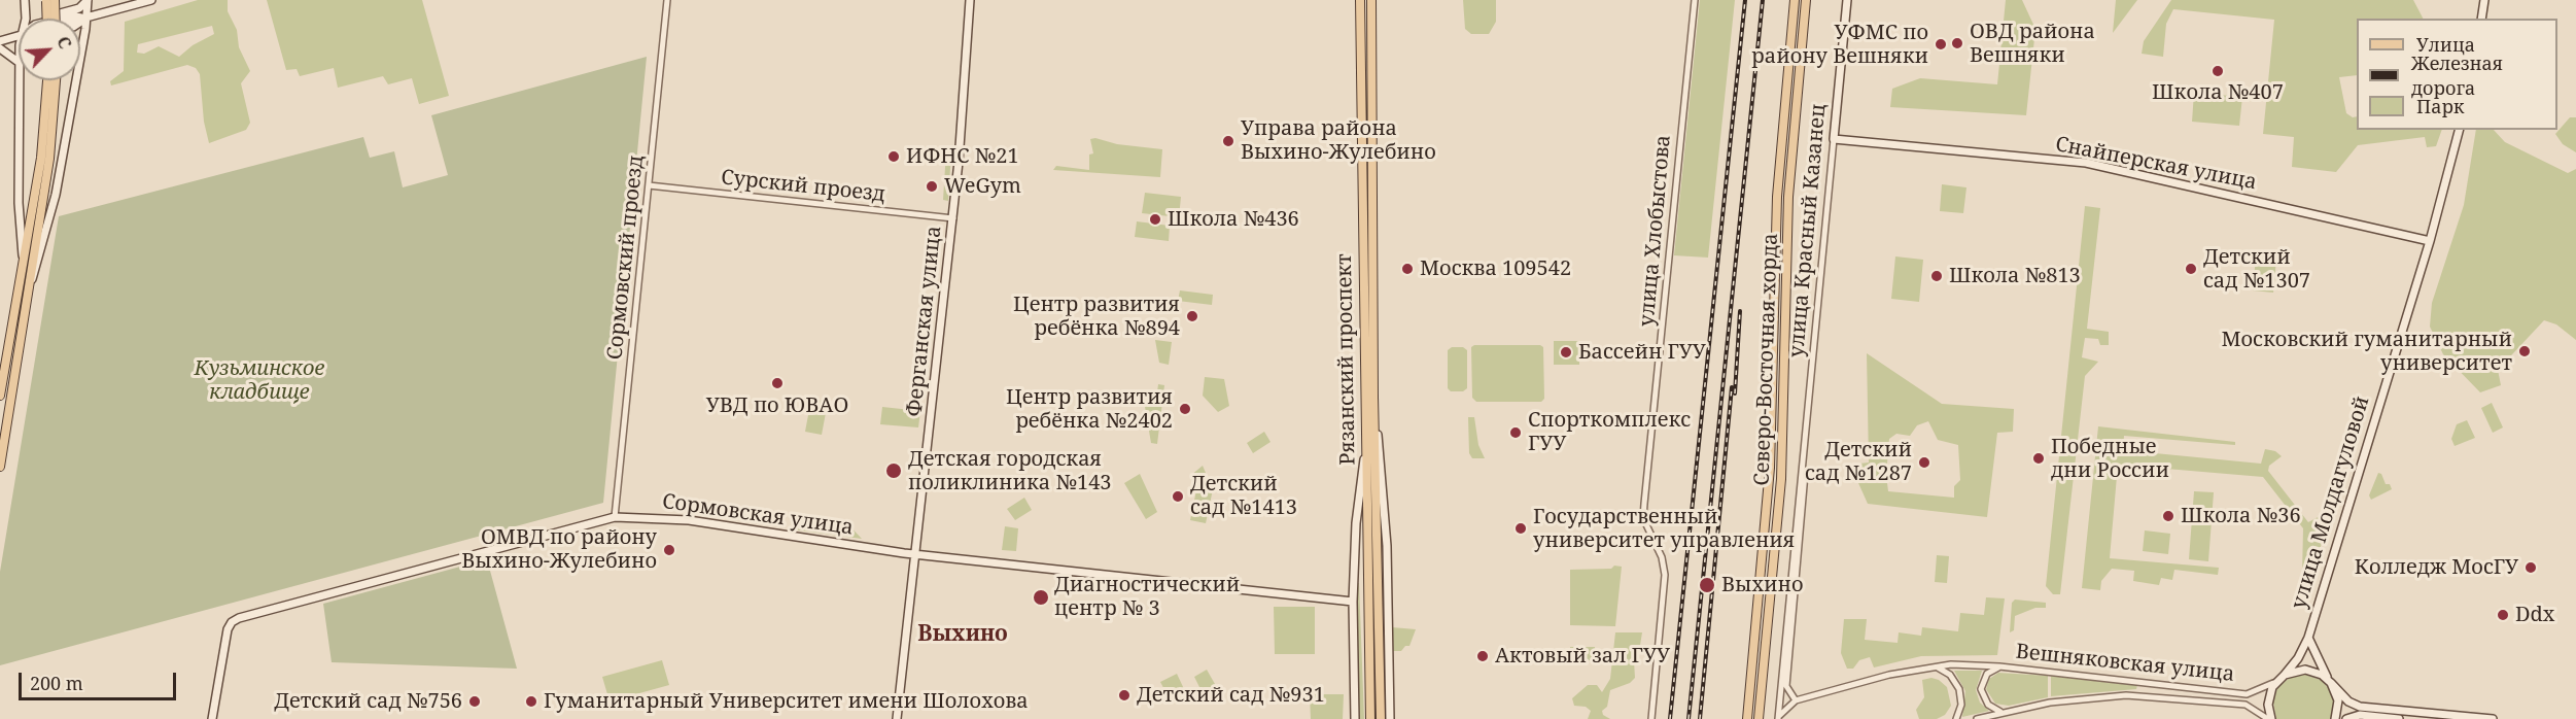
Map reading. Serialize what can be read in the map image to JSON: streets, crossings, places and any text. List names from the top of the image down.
{
  "streets": {
    "main road": ["Рязанский проспект", "Северо-Восточная хорда"],
    "street": [
      "Снайперская улица",
      "Сурский проезд",
      "улица Хлобыстова",
      "улица Красный Казанец",
      "Сормовский проезд",
      "Ферганская улица",
      "улица Молдагуловой",
      "Сормовская улица",
      "Вешняковская улица"
    ]
  },
  "crossings": [
    ["Снайперская улица", "улица Красный Казанец"],
    ["Снайперская улица", "улица Молдагуловой"],
    ["Сурский проезд", "Сормовский проезд"],
    ["Сурский проезд", "Ферганская улица"],
    ["улица Красный Казанец", "Вешняковская улица"],
    ["Сормовский проезд", "Сормовская улица"],
    ["Ферганская улица", "Сормовская улица"],
    ["улица Молдагуловой", "Вешняковская улица"]
  ],
  "districts": ["Выхино"],
  "parks": ["Кузьминское кладбище"],
  "places": [
    "ОВД района Вешняки",
    "УФМС по району Вешняки",
    "Школа №407",
    "Управа района Выхино-Жулебино",
    "ИФНС №21",
    "WeGym",
    "Школа №436",
    "Москва 109542",
    "Детский сад №1307",
    "Школа №813",
    "Центр развития ребёнка №894",
    "Московский гуманитарный университет",
    "Бассейн ГУУ",
    "УВД по ЮВАО",
    "Центр развития ребёнка №2402",
    "Спорткомплекс ГУУ",
    "Победные дни России",
    "Детский сад №1287",
    "Детская городская поликлиника №143",
    "Детский сад №1413",
    "Школа №36",
    "Государственный университет управления",
    "ОМВД по району Выхино-Жулебино",
    "Колледж МосГУ",
    "Выхино",
    "Диагностический центр № 3",
    "Ddx",
    "Актовый зал ГУУ",
    "Детский сад №931",
    "Детский сад №756",
    "Гуманитарный Университет имени Шолохова"
  ],
  "legend": ["Улица", "Железная дорога", "Парк"],
  "scale_bar": "200 m",
  "north": "top right"
}
